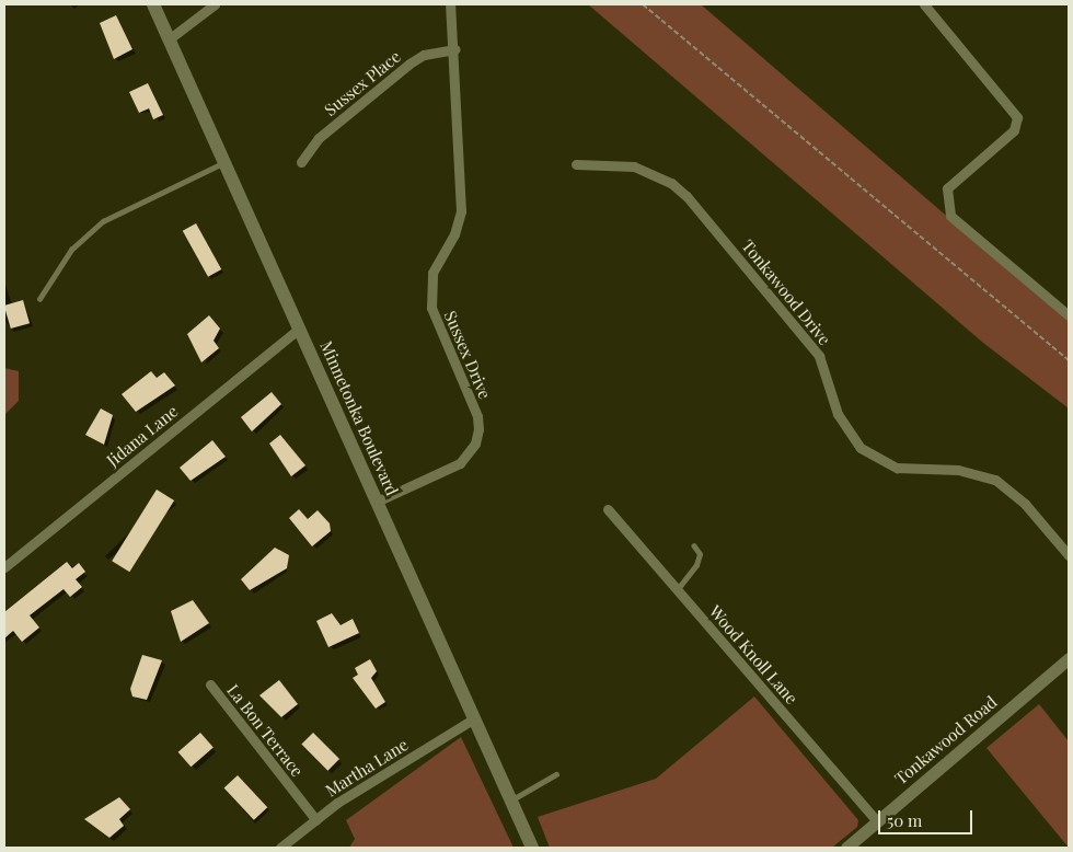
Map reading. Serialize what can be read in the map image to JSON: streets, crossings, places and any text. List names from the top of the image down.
{
  "streets": {
    "main road": ["Minnetonka Boulevard"],
    "street": [
      "Sussex Place",
      "Tonkawood Drive",
      "Sussex Drive",
      "Jidana Lane",
      "Wood Knoll Lane",
      "La Bon Terrace",
      "Tonkawood Road",
      "Martha Lane"
    ]
  },
  "crossings": [
    ["Sussex Place", "Sussex Drive"],
    ["Sussex Drive", "Minnetonka Boulevard"],
    ["Minnetonka Boulevard", "Jidana Lane"],
    ["Minnetonka Boulevard", "Martha Lane"],
    ["Wood Knoll Lane", "Tonkawood Road"],
    ["La Bon Terrace", "Martha Lane"]
  ],
  "scale_bar": "50 m"
}
